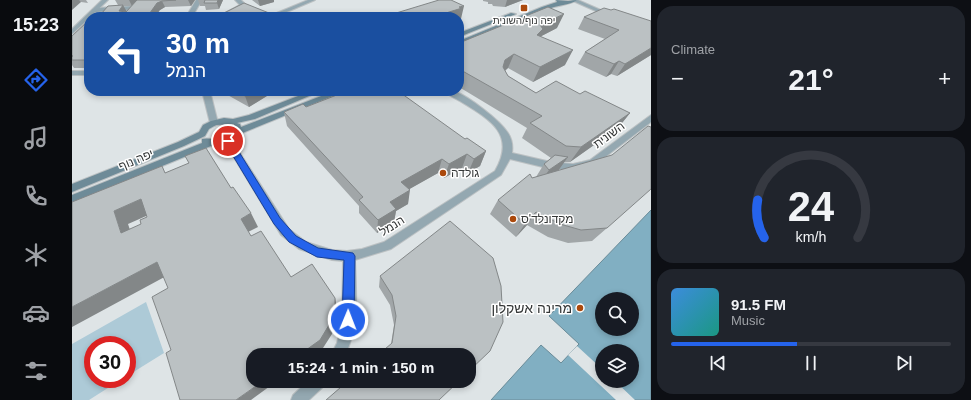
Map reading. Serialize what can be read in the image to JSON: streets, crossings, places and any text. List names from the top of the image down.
{
  "streets": {
    "main road": ["יפה נוף"],
    "street": ["השונית", "הנמל"]
  },
  "crossings": [
    ["השונית", "הנמל"],
    ["יפה נוף", "הנמל"]
  ],
  "places": {
    "transit": ["יפה נוף/השונית"],
    "other": ["גולדה", "מקדונלד'ס", "מרינה אשקלון"]
  },
  "page": {
    "tabs": "15:23",
    "tile": "Climate",
    "turn": ["30 m", "הנמל"],
    "heat": ["−", "21°", "+"],
    "song": ["91.5 FM", "Music"],
    "limit": "30",
    "trip": "15:24 · 1 min · 150 m",
    "gauge": ["24", "km/h"]
  }
}
